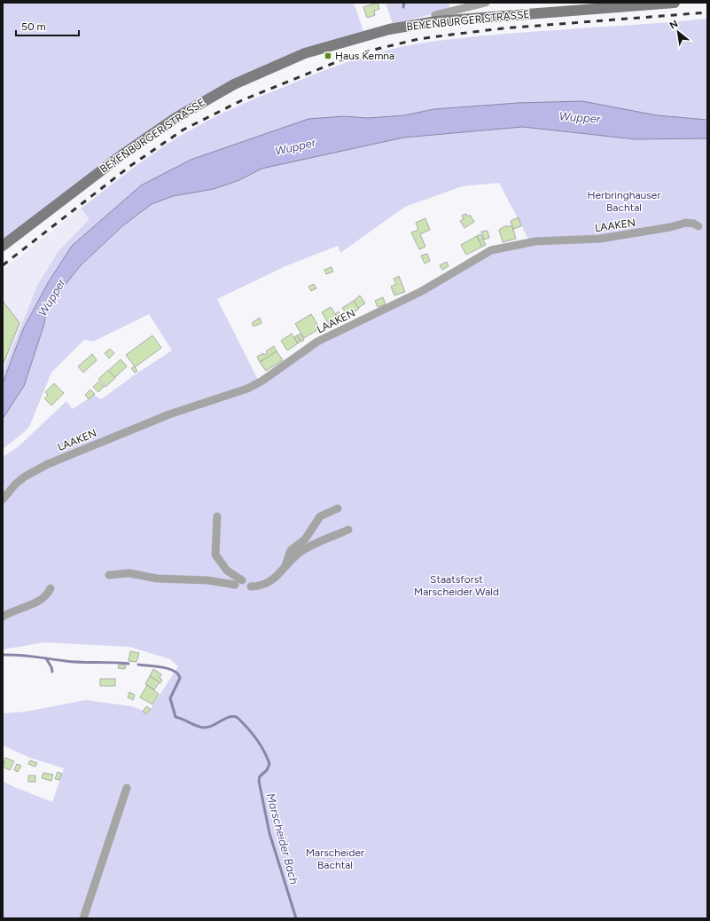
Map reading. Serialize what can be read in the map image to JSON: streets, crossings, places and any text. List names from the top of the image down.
{
  "streets": {
    "main road": ["BEYENBURGER STRASSE"],
    "street": ["LAAKEN"]
  },
  "water": ["Wupper", "Marscheider Bach"],
  "parks": ["Herbringhauser Bachtal", "Staatsforst Marscheider Wald", "Marscheider Bachtal"],
  "places": {
    "transit": ["Haus Kemna"]
  },
  "scale_bar": "50 m",
  "north": "top left"
}
